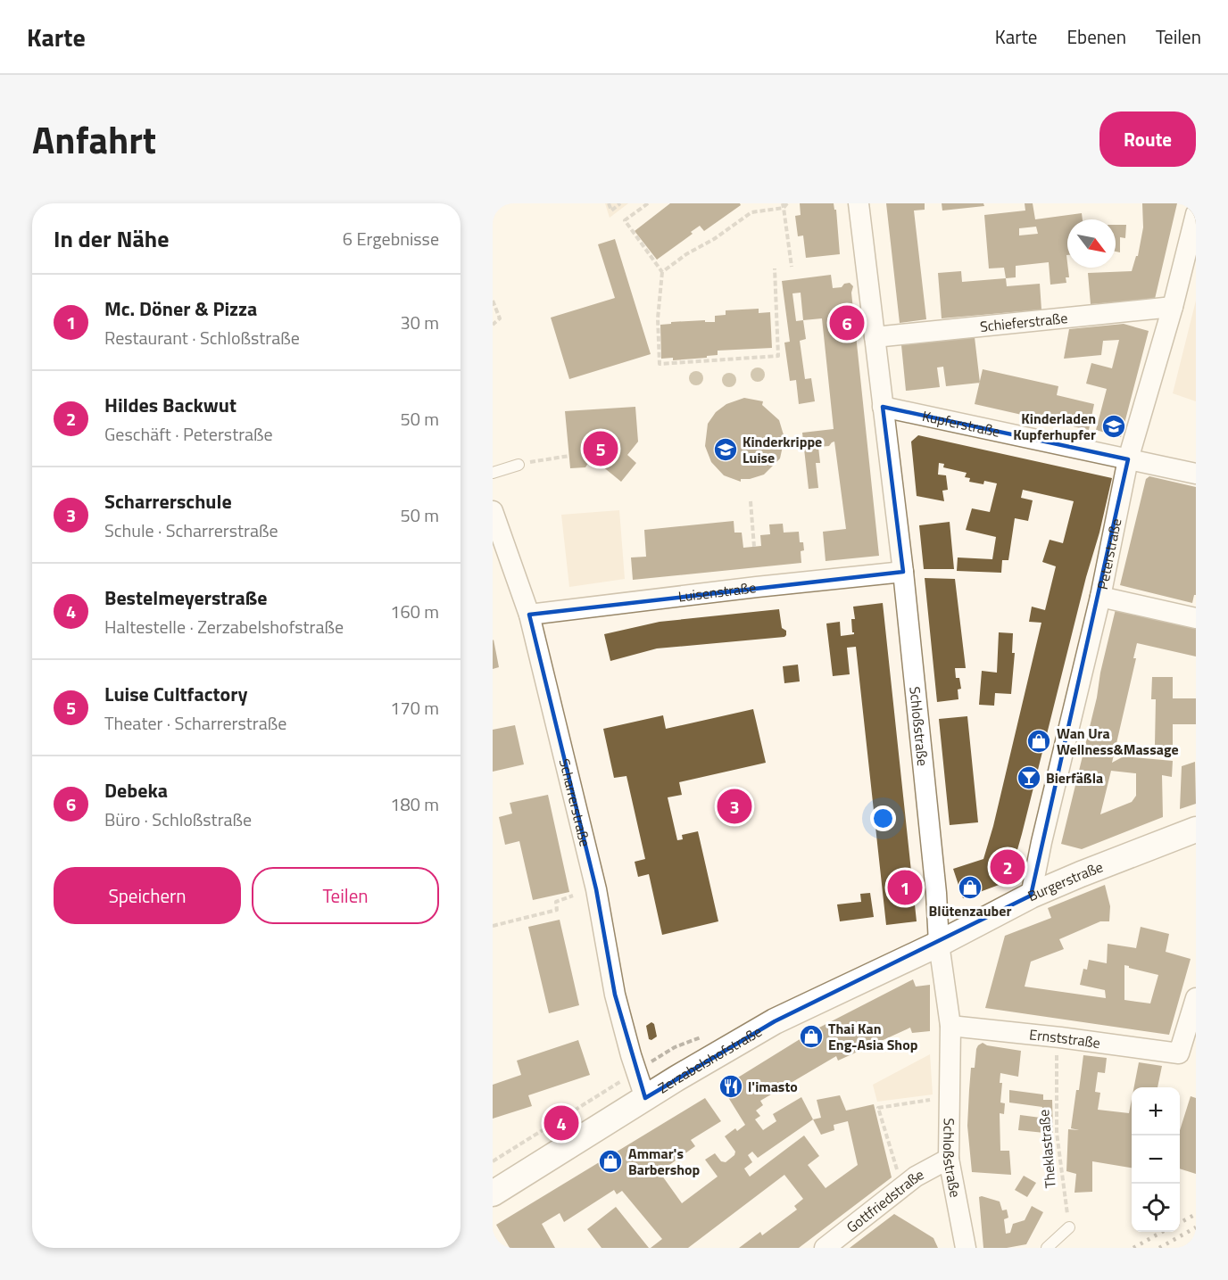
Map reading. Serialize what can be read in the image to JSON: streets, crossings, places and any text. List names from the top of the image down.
{
  "streets": {
    "street": [
      "Schieferstraße",
      "Kupferstraße",
      "Peterstraße",
      "Luisenstraße",
      "Schloßstraße",
      "Scharrerstraße",
      "Burgerstraße",
      "Ernststraße",
      "Zerzabelshofstraße",
      "Gottfriedstraße"
    ],
    "path": ["Theklastraße"]
  },
  "crossings": [
    ["Schieferstraße", "Peterstraße"],
    ["Schieferstraße", "Schloßstraße"],
    ["Kupferstraße", "Peterstraße"],
    ["Kupferstraße", "Schloßstraße"],
    ["Peterstraße", "Burgerstraße"],
    ["Luisenstraße", "Schloßstraße"],
    ["Luisenstraße", "Scharrerstraße"],
    ["Schloßstraße", "Burgerstraße"],
    ["Schloßstraße", "Ernststraße"],
    ["Schloßstraße", "Zerzabelshofstraße"],
    ["Schloßstraße", "Gottfriedstraße"],
    ["Scharrerstraße", "Zerzabelshofstraße"],
    ["Burgerstraße", "Zerzabelshofstraße"],
    ["Ernststraße", "Theklastraße"]
  ],
  "places": {
    "school or university": ["Kinderladen Kupferhupfer", "Kinderkrippe Luise"],
    "shop": [
      "Wan Ura Wellness&Massage",
      "Blütenzauber",
      "Thai Kan Eng-Asia Shop",
      "Ammar's Barbershop"
    ],
    "bar": ["Bierfäßla"],
    "restaurant": ["l'imasto"]
  },
  "north": "bottom right",
  "page": {
    "header": "Karte",
    "nav": ["Karte", "Ebenen", "Teilen"],
    "title": "Anfahrt",
    "buttons": [
      "Route",
      ["Speichern", "Teilen"]
    ],
    "heading": ["In der Nähe", "6 Ergebnisse"],
    "list": [
      {
        "mark": "1",
        "name": "Mc. Döner & Pizza",
        "note": "Restaurant · Schloßstraße",
        "value": "30 m"
      },
      {
        "mark": "2",
        "name": "Hildes Backwut",
        "note": "Geschäft · Peterstraße",
        "value": "50 m"
      },
      {
        "mark": "3",
        "name": "Scharrerschule",
        "note": "Schule · Scharrerstraße",
        "value": "50 m"
      },
      {
        "mark": "4",
        "name": "Bestelmeyerstraße",
        "note": "Haltestelle · Zerzabelshofstraße",
        "value": "160 m"
      },
      {
        "mark": "5",
        "name": "Luise Cultfactory",
        "note": "Theater · Scharrerstraße",
        "value": "170 m"
      },
      {
        "mark": "6",
        "name": "Debeka",
        "note": "Büro · Schloßstraße",
        "value": "180 m"
      }
    ],
    "pins": [
      "6",
      "5",
      "3",
      "2",
      "1",
      "4"
    ],
    "map_buttons": ["+", "−"]
  }
}
